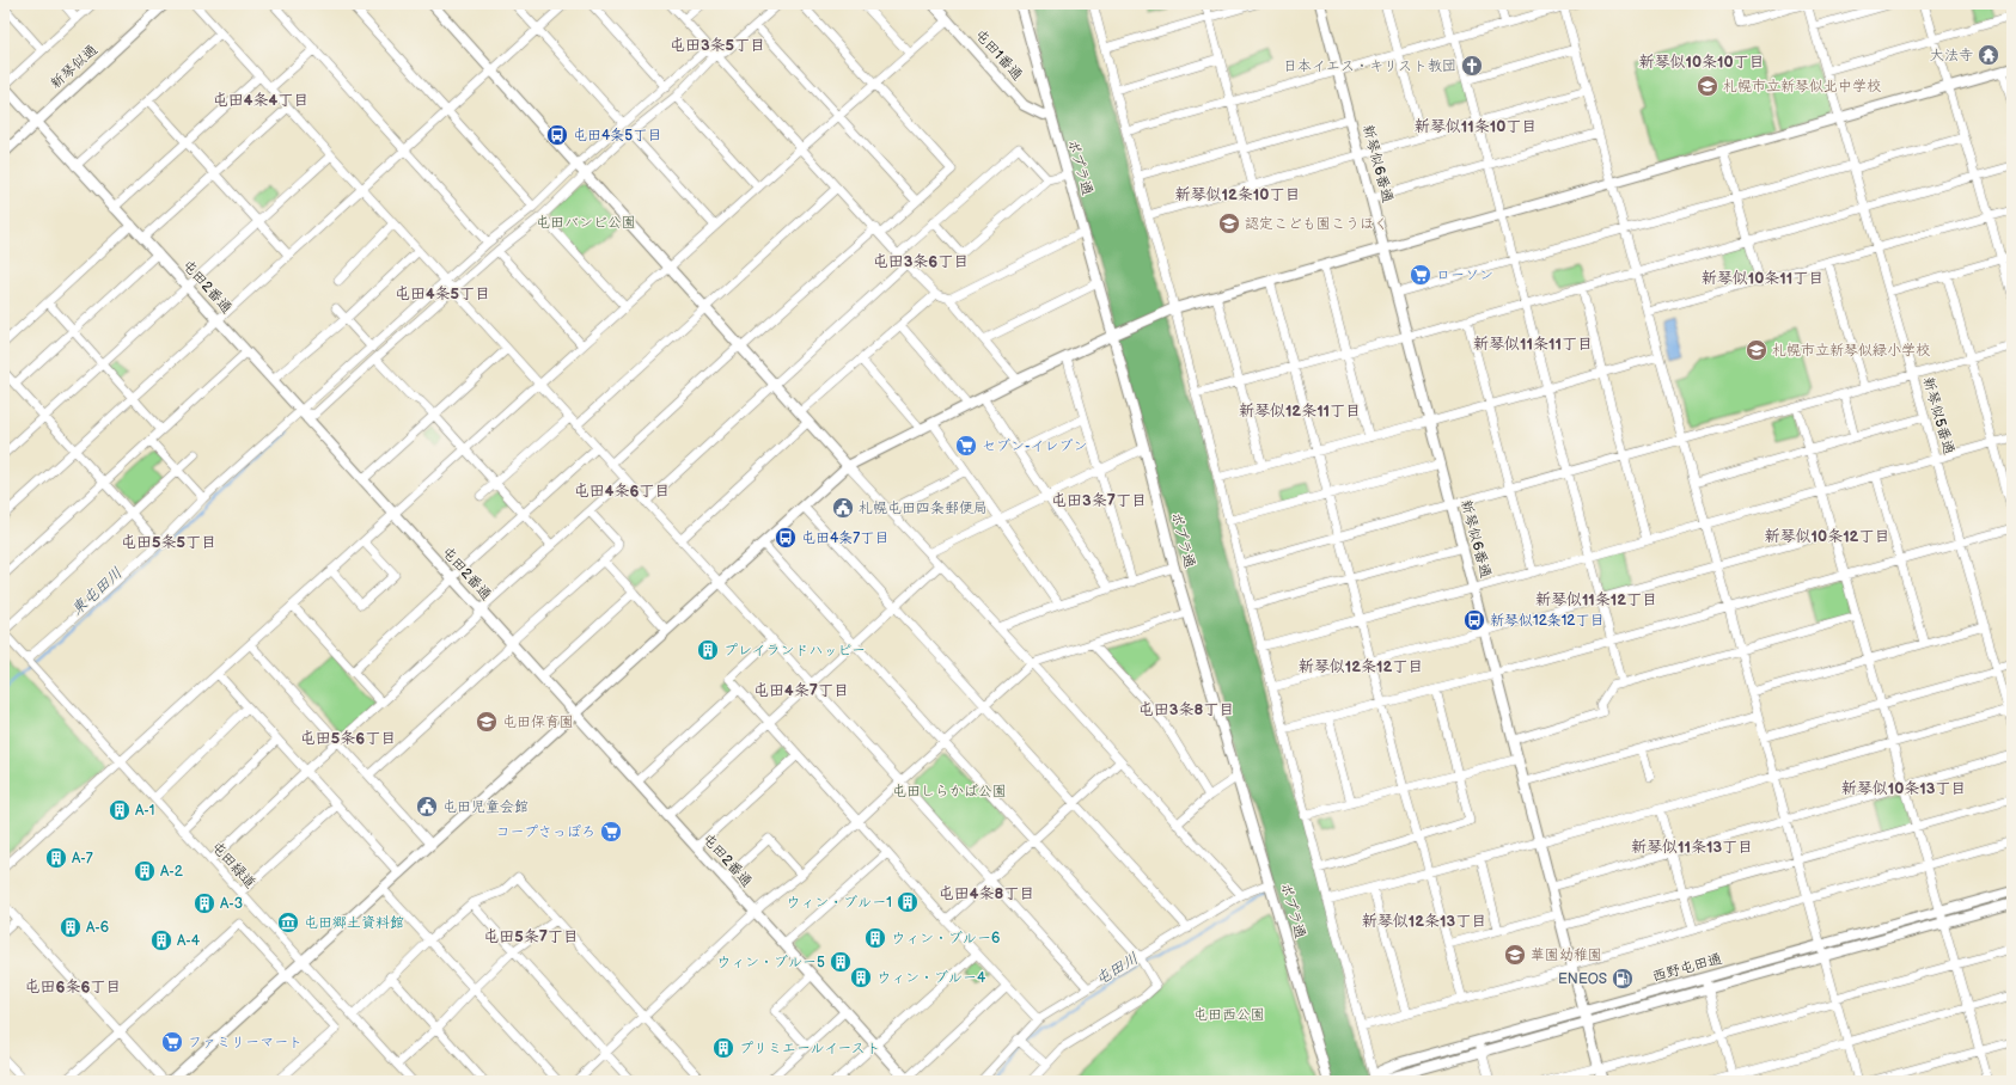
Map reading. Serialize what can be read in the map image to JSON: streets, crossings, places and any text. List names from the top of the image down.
{
  "streets": {
    "street": [
      "屯田1番通",
      "新琴似通",
      "新琴似6番通",
      "ポプラ通",
      "屯田2番通",
      "新琴似5番通",
      "屯田緑道",
      "西野屯田通"
    ]
  },
  "crossings": [
    ["屯田1番通", "ポプラ通"],
    ["新琴似通", "屯田2番通"],
    ["新琴似6番通", "西野屯田通"]
  ],
  "districts": [
    "屯田3条5丁目",
    "新琴似10条10丁目",
    "屯田4条4丁目",
    "新琴似11条10丁目",
    "新琴似12条10丁目",
    "屯田3条6丁目",
    "新琴似10条11丁目",
    "屯田4条5丁目",
    "新琴似11条11丁目",
    "新琴似12条11丁目",
    "屯田4条6丁目",
    "屯田3条7丁目",
    "新琴似10条12丁目",
    "屯田5条5丁目",
    "新琴似11条12丁目",
    "新琴似12条12丁目",
    "屯田4条7丁目",
    "屯田3条8丁目",
    "屯田5条6丁目",
    "新琴似10条13丁目",
    "新琴似11条13丁目",
    "屯田4条8丁目",
    "新琴似12条13丁目",
    "屯田5条7丁目",
    "屯田6条6丁目"
  ],
  "water": ["東屯田川", "屯田川"],
  "parks": ["屯田バンビ公園", "屯田しらかば公園", "屯田西公園"],
  "places": {
    "temple": ["大法寺"],
    "church": ["日本イエス・キリスト教団"],
    "school or university": [
      "札幌市立新琴似北中学校",
      "認定こども園こうほく",
      "札幌市立新琴似緑小学校",
      "屯田保育園",
      "華園幼稚園"
    ],
    "bus stop": ["屯田4条5丁目", "屯田4条7丁目", "新琴似12条12丁目"],
    "supermarket": [
      "ローソン",
      "セブン-イレブン",
      "コープさっぽろ",
      "ファミリーマート"
    ],
    "public building": ["札幌屯田四条郵便局", "屯田児童会館"],
    "building": [
      "プレイランドハッピー",
      "A-1",
      "A-7",
      "A-2",
      "ウィン・ブルー1",
      "A-3",
      "A-6",
      "ウィン・ブルー6",
      "A-4",
      "ウィン・ブルー5",
      "ウィン・ブルー4",
      "プリミエールイースト"
    ],
    "museum": ["屯田郷土資料館"],
    "fuel station": ["ENEOS"]
  }
}
